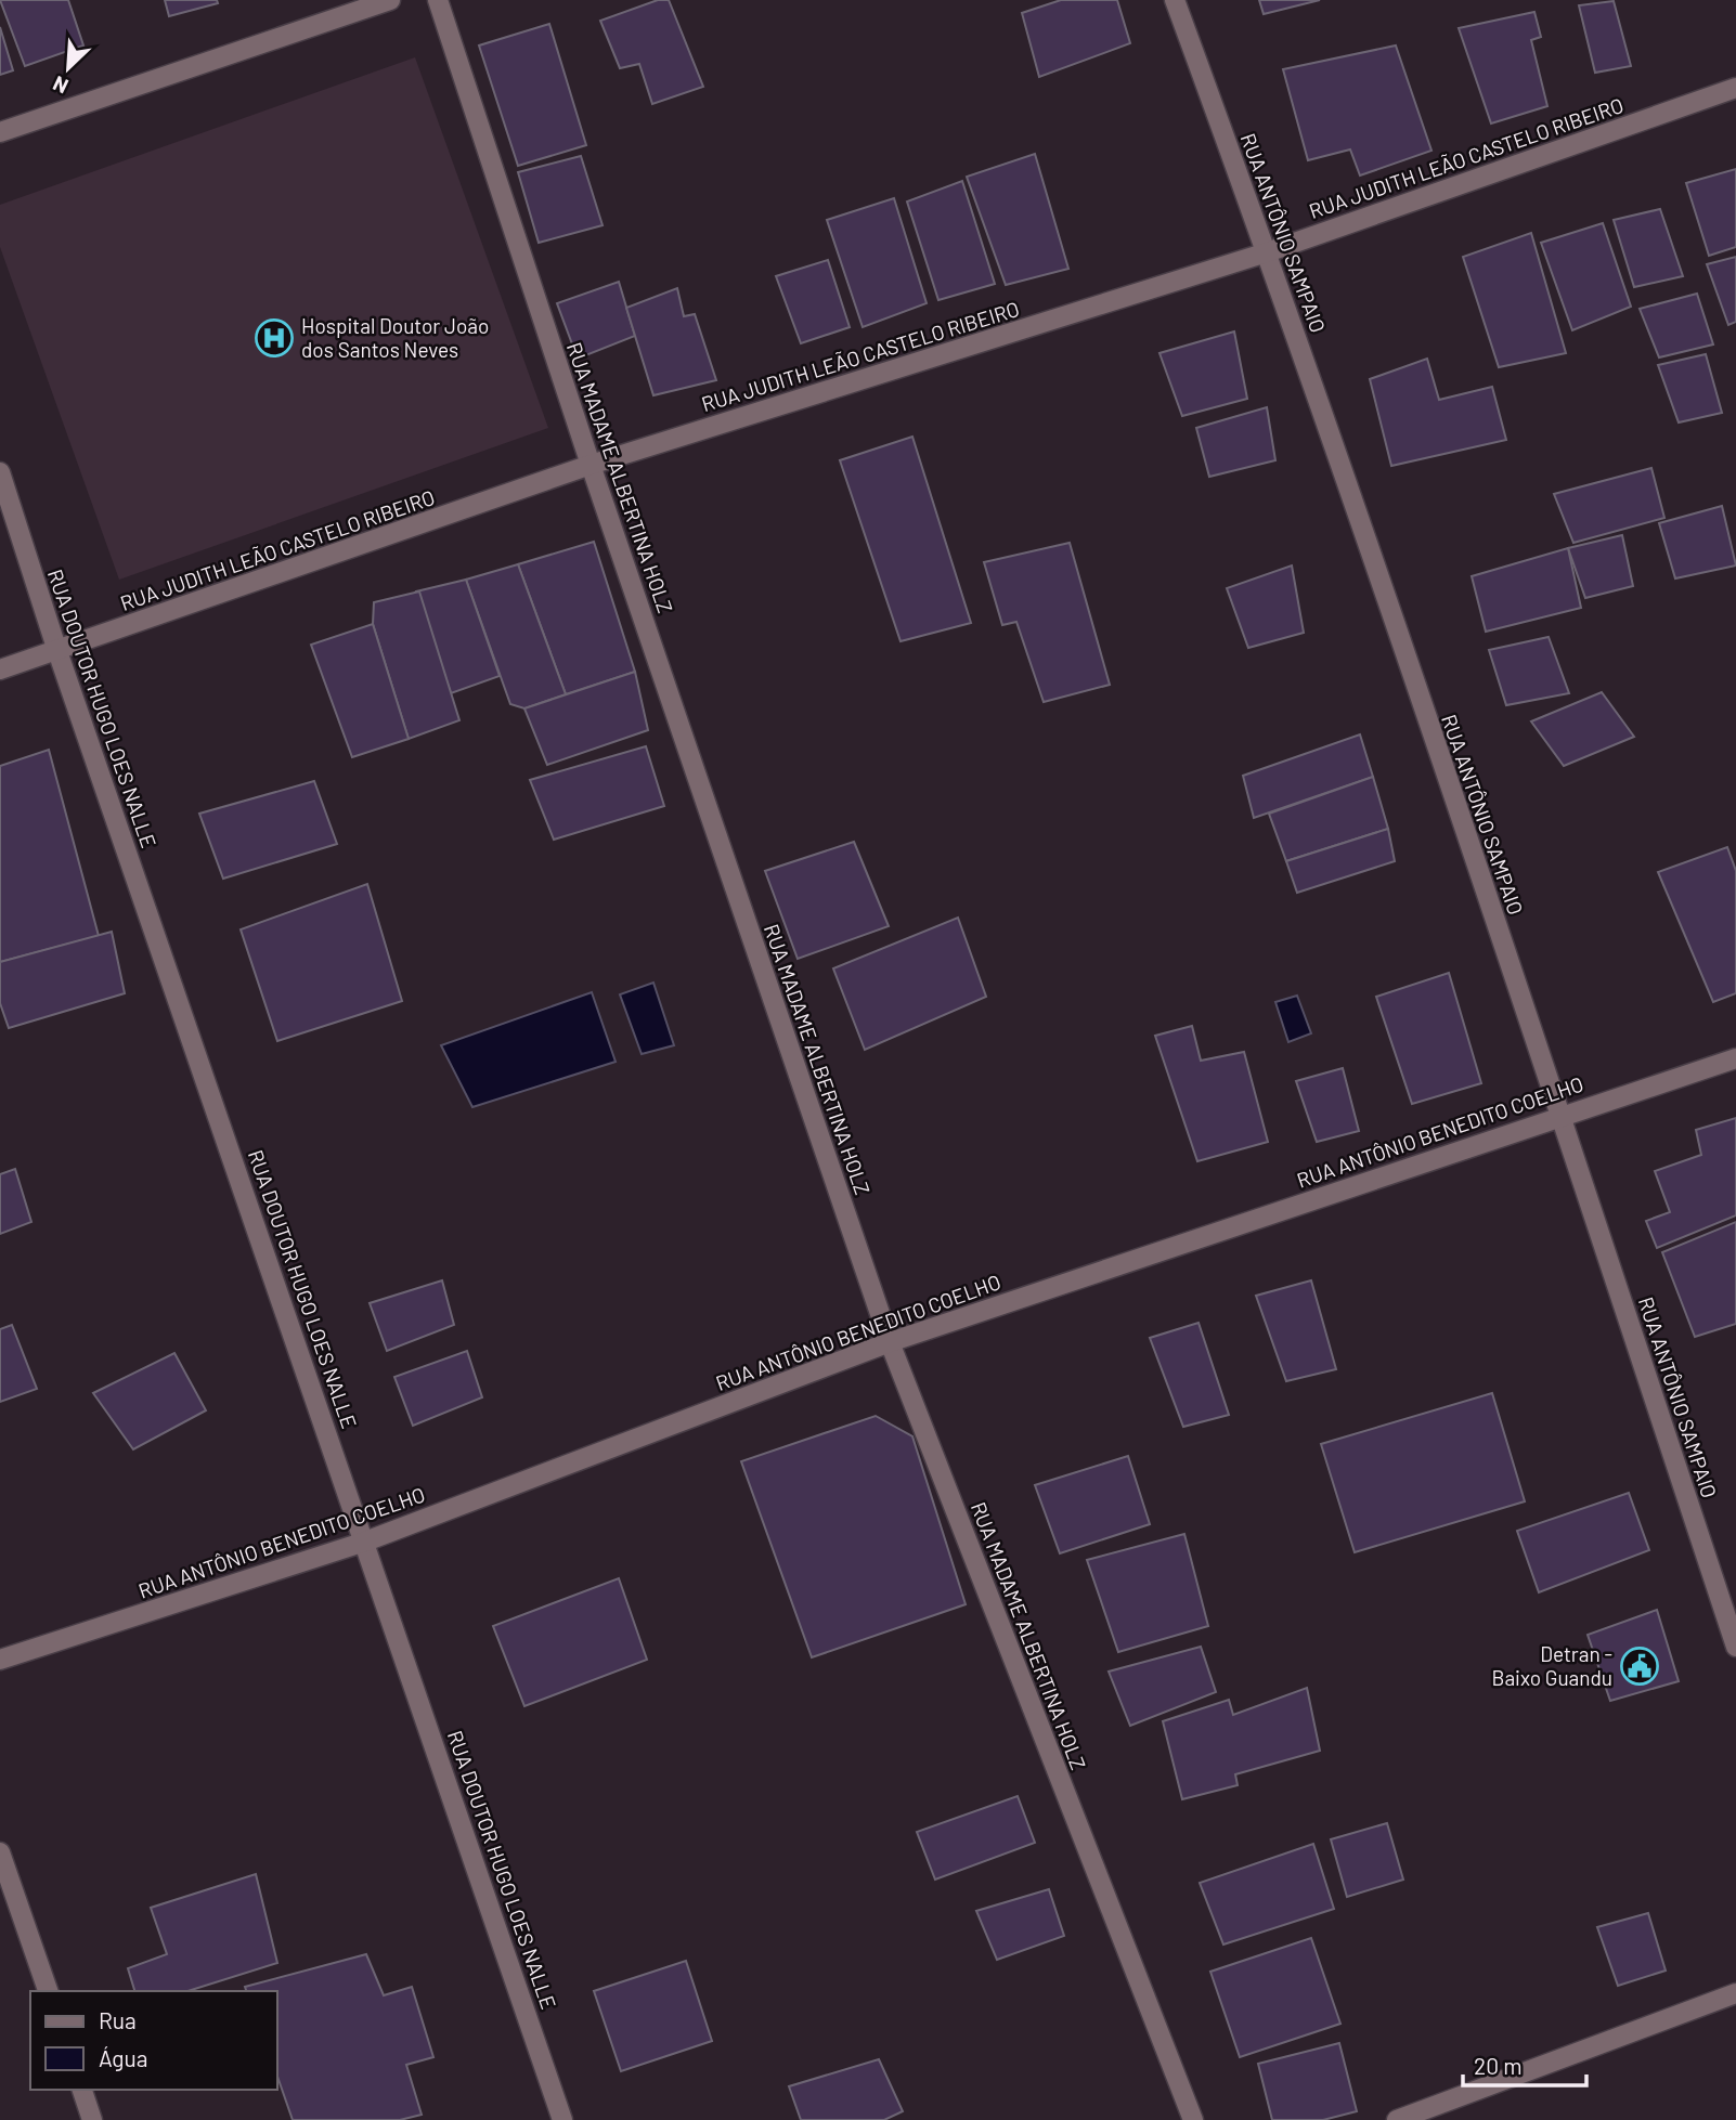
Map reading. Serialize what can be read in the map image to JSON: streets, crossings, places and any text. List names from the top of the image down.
{
  "streets": {
    "street": [
      "RUA JUDITH LEÃO CASTELO RIBEIRO",
      "RUA ANTÔNIO SAMPAIO",
      "RUA MADAME ALBERTINA HOLZ",
      "RUA DOUTOR HUGO LOES NALLE",
      "RUA ANTÔNIO BENEDITO COELHO"
    ]
  },
  "crossings": [
    ["RUA JUDITH LEÃO CASTELO RIBEIRO", "RUA ANTÔNIO SAMPAIO"],
    ["RUA JUDITH LEÃO CASTELO RIBEIRO", "RUA MADAME ALBERTINA HOLZ"],
    ["RUA JUDITH LEÃO CASTELO RIBEIRO", "RUA DOUTOR HUGO LOES NALLE"],
    ["RUA ANTÔNIO SAMPAIO", "RUA ANTÔNIO BENEDITO COELHO"],
    ["RUA MADAME ALBERTINA HOLZ", "RUA ANTÔNIO BENEDITO COELHO"],
    ["RUA DOUTOR HUGO LOES NALLE", "RUA ANTÔNIO BENEDITO COELHO"]
  ],
  "places": {
    "hospital": ["Hospital Doutor João dos Santos Neves"],
    "public building": ["Detran - Baixo Guandu"]
  },
  "legend": ["Rua", "Água"],
  "scale_bar": "20 m",
  "north": "bottom left"
}
